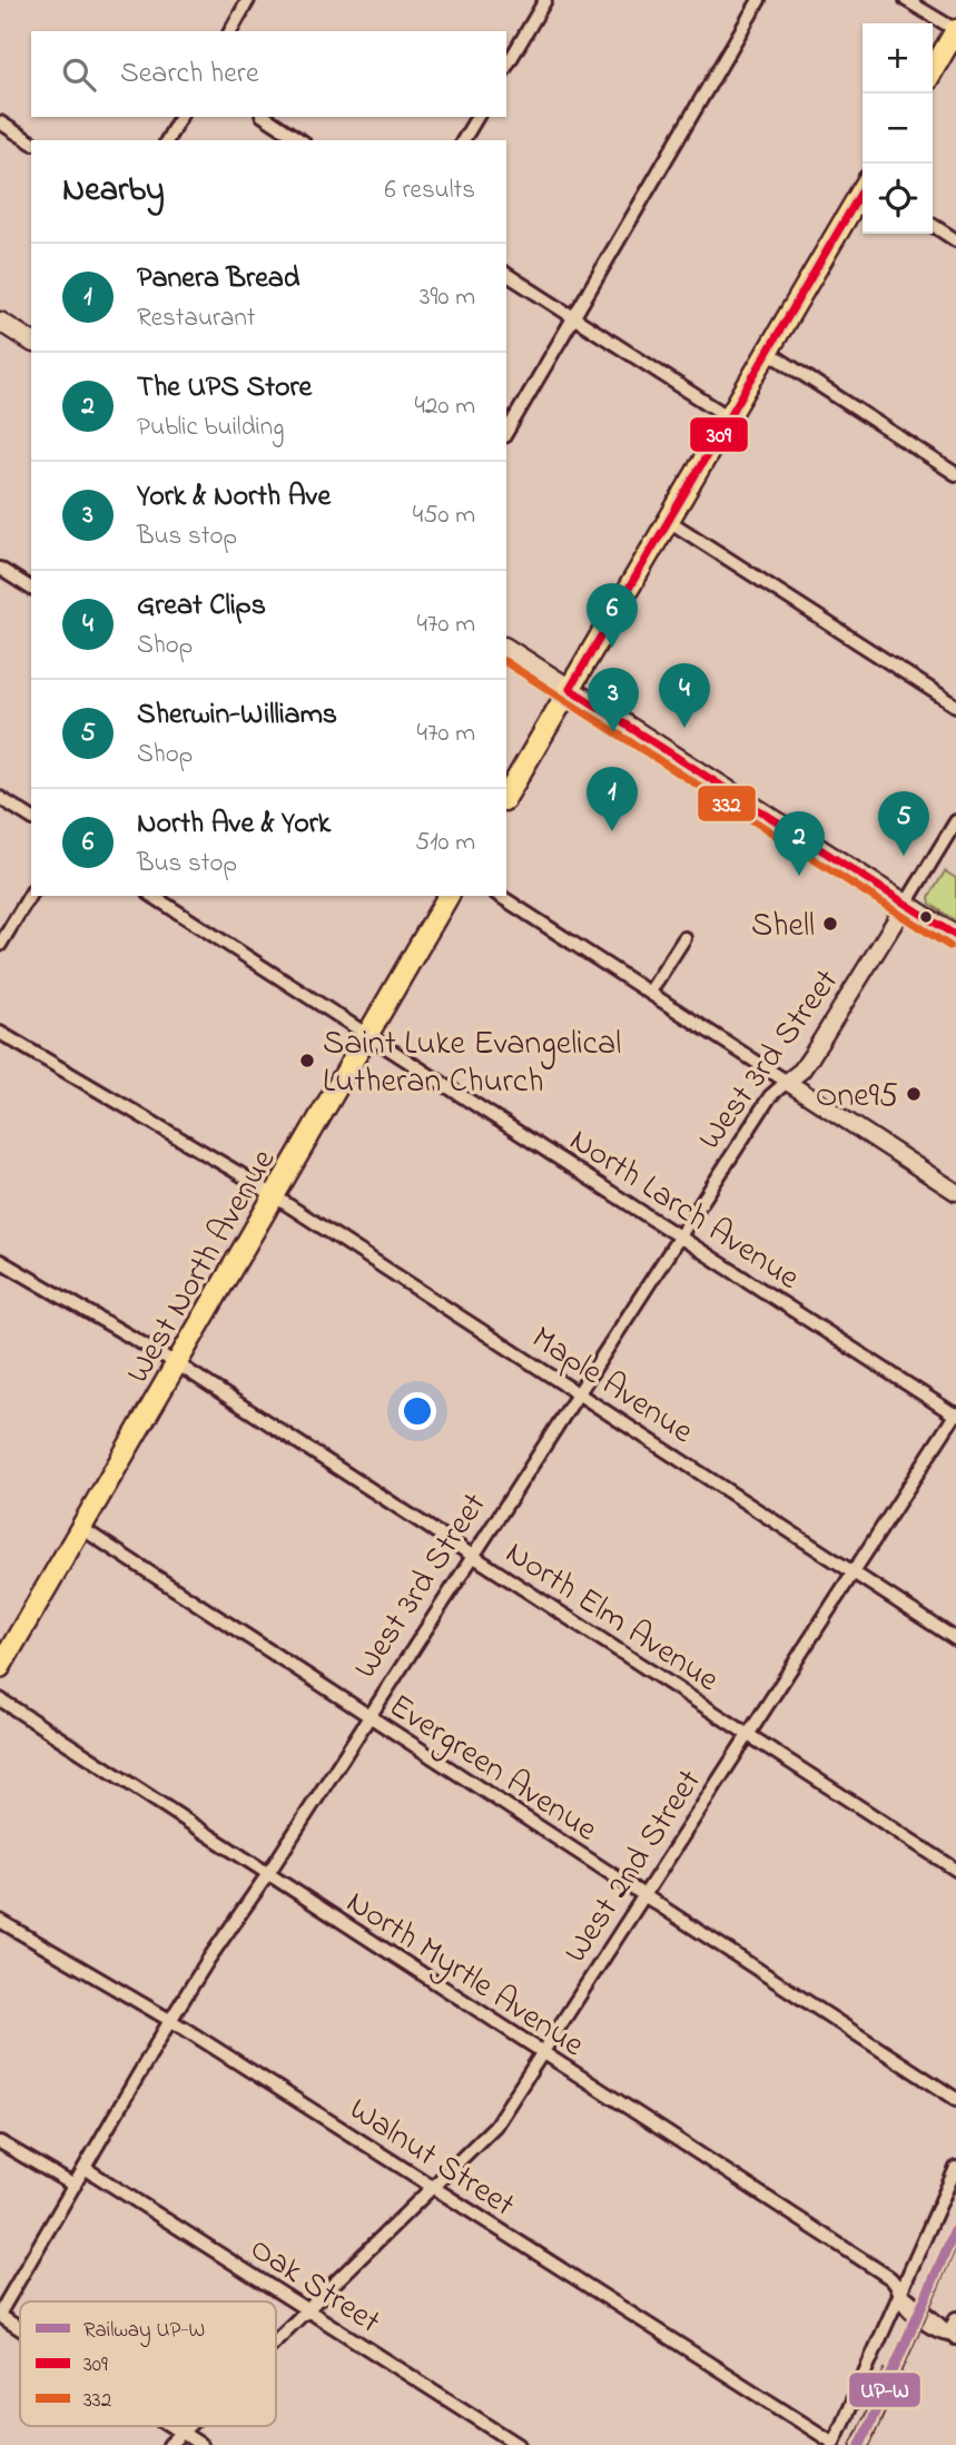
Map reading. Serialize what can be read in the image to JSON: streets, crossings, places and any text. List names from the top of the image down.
{
  "streets": {
    "main road": ["West North Avenue"],
    "street": [
      "West 3rd Street",
      "North Larch Avenue",
      "Maple Avenue",
      "North Elm Avenue",
      "Evergreen Avenue",
      "West 2nd Street",
      "North Myrtle Avenue",
      "Walnut Street",
      "Oak Street"
    ]
  },
  "crossings": [
    ["West 3rd Street", "North Larch Avenue"],
    ["West 3rd Street", "Maple Avenue"],
    ["West 3rd Street", "North Elm Avenue"],
    ["West 3rd Street", "Evergreen Avenue"],
    ["West 3rd Street", "North Myrtle Avenue"],
    ["West 3rd Street", "Walnut Street"],
    ["West 3rd Street", "Oak Street"],
    ["North Larch Avenue", "West North Avenue"],
    ["North Larch Avenue", "West 2nd Street"],
    ["West North Avenue", "Maple Avenue"],
    ["West North Avenue", "North Elm Avenue"],
    ["West North Avenue", "Evergreen Avenue"],
    ["Maple Avenue", "West 2nd Street"],
    ["North Elm Avenue", "West 2nd Street"],
    ["Evergreen Avenue", "West 2nd Street"],
    ["West 2nd Street", "North Myrtle Avenue"],
    ["West 2nd Street", "Walnut Street"],
    ["West 2nd Street", "Oak Street"]
  ],
  "places": ["Shell", "Saint Luke Evangelical Lutheran Church", "One95"],
  "lines": ["transit line 309", "transit line 332", "rail line UP-W"],
  "legend": ["Railway UP-W", "309", "332"],
  "page": {
    "map_buttons": ["+", "−"],
    "search": "Search here",
    "heading": ["Nearby", "6 results"],
    "list": [
      {
        "mark": "1",
        "name": "Panera Bread",
        "note": "Restaurant",
        "value": "390 m"
      },
      {
        "mark": "2",
        "name": "The UPS Store",
        "note": "Public building",
        "value": "420 m"
      },
      {
        "mark": "3",
        "name": "York & North Ave",
        "note": "Bus stop",
        "value": "450 m"
      },
      {
        "mark": "4",
        "name": "Great Clips",
        "note": "Shop",
        "value": "470 m"
      },
      {
        "mark": "5",
        "name": "Sherwin-Williams",
        "note": "Shop",
        "value": "470 m"
      },
      {
        "mark": "6",
        "name": "North Ave & York",
        "note": "Bus stop",
        "value": "510 m"
      }
    ],
    "pins": [
      "6",
      "4",
      "3",
      "1",
      "5",
      "2"
    ]
  }
}
